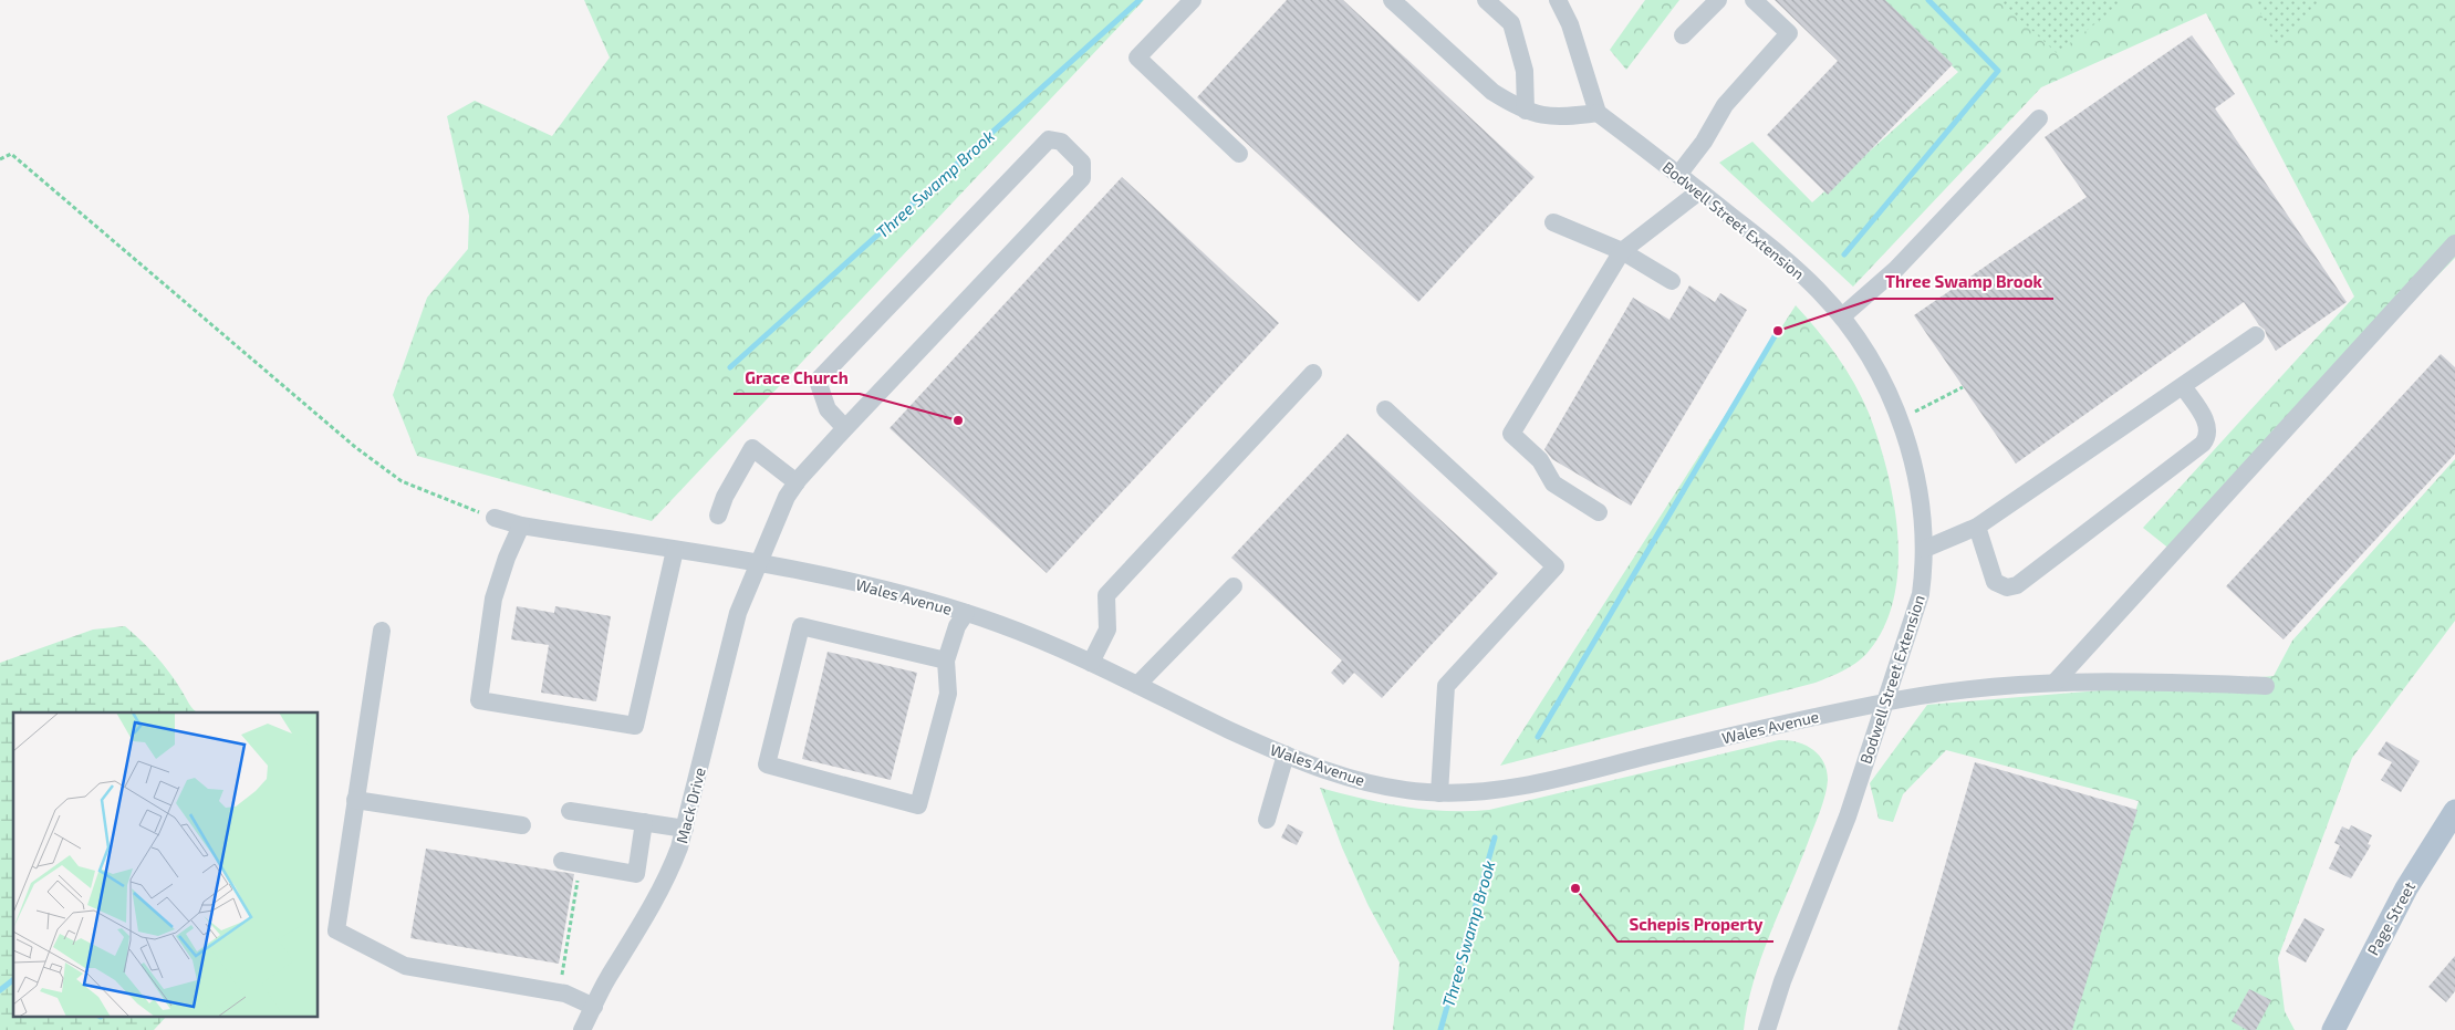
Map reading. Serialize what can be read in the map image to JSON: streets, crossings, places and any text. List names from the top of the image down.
{
  "streets": {
    "main road": ["Page Street"],
    "street": ["Bodwell Street Extension", "Wales Avenue", "Mack Drive"]
  },
  "crossings": [
    ["Bodwell Street Extension", "Wales Avenue"],
    ["Wales Avenue", "Mack Drive"]
  ],
  "water": ["Three Swamp Brook"],
  "places": ["Three Swamp Brook", "Grace Church", "Schepis Property"]
}
